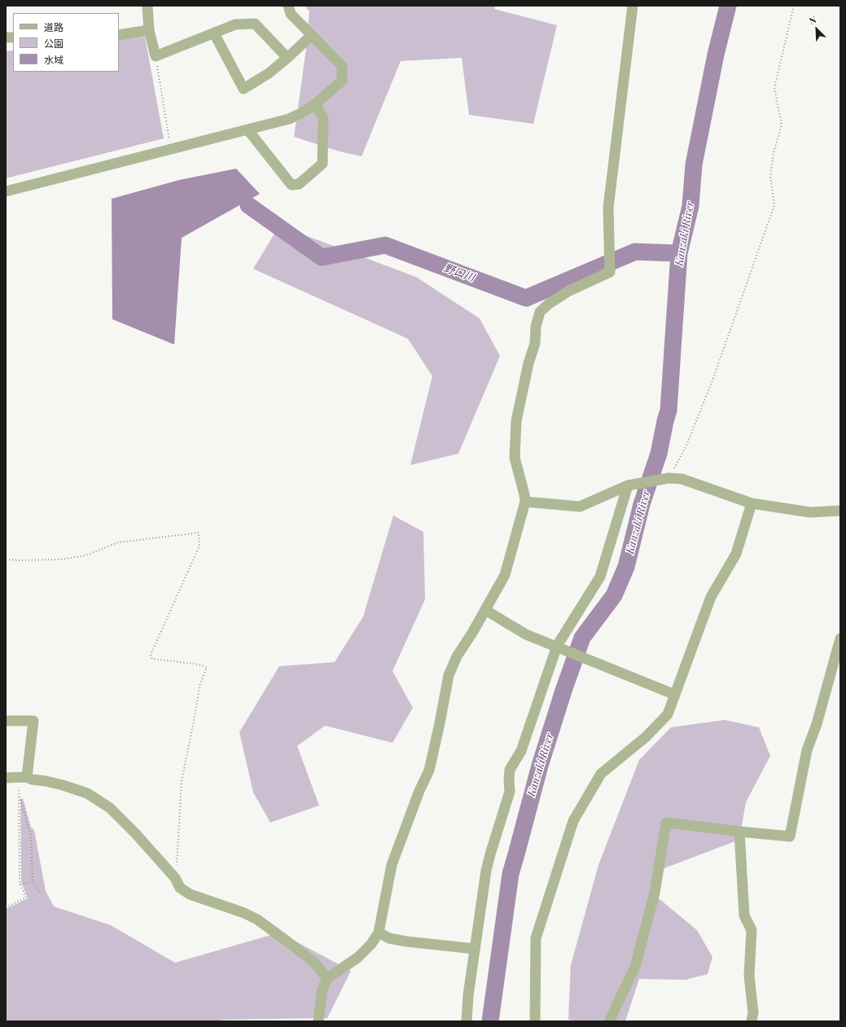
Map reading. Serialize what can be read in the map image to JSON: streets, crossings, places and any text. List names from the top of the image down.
{
  "water": ["Kanzaki River", "野口川"],
  "legend": ["道路", "公園", "水域"],
  "north": "top left"
}
